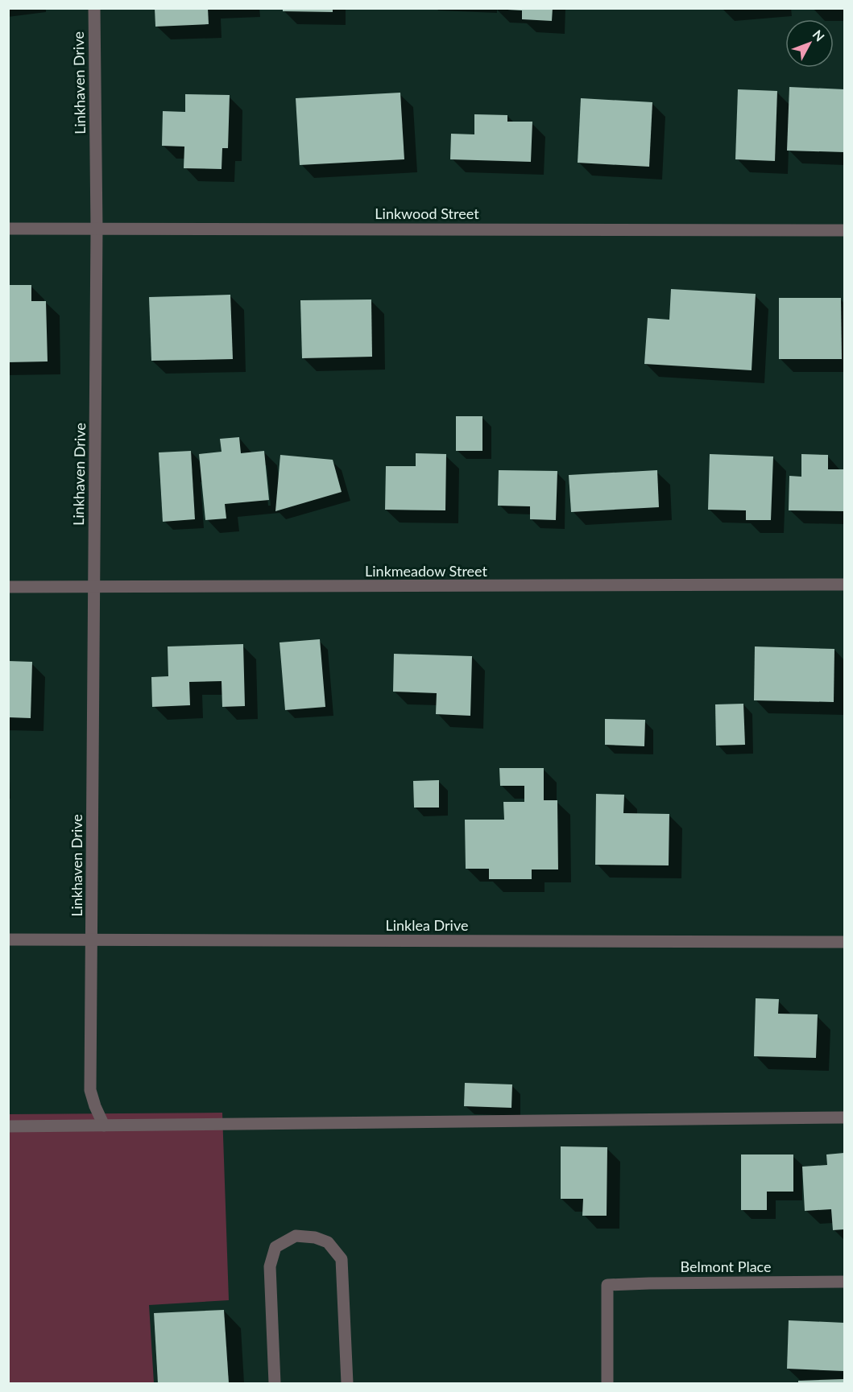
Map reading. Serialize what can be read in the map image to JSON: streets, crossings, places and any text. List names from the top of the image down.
{
  "streets": {
    "street": [
      "Linkhaven Drive",
      "Linkwood Street",
      "Linkmeadow Street",
      "Linklea Drive",
      "Belmont Place"
    ]
  },
  "crossings": [
    ["Linkhaven Drive", "Linkwood Street"],
    ["Linkhaven Drive", "Linkmeadow Street"],
    ["Linkhaven Drive", "Linklea Drive"]
  ],
  "north": "top right"
}
